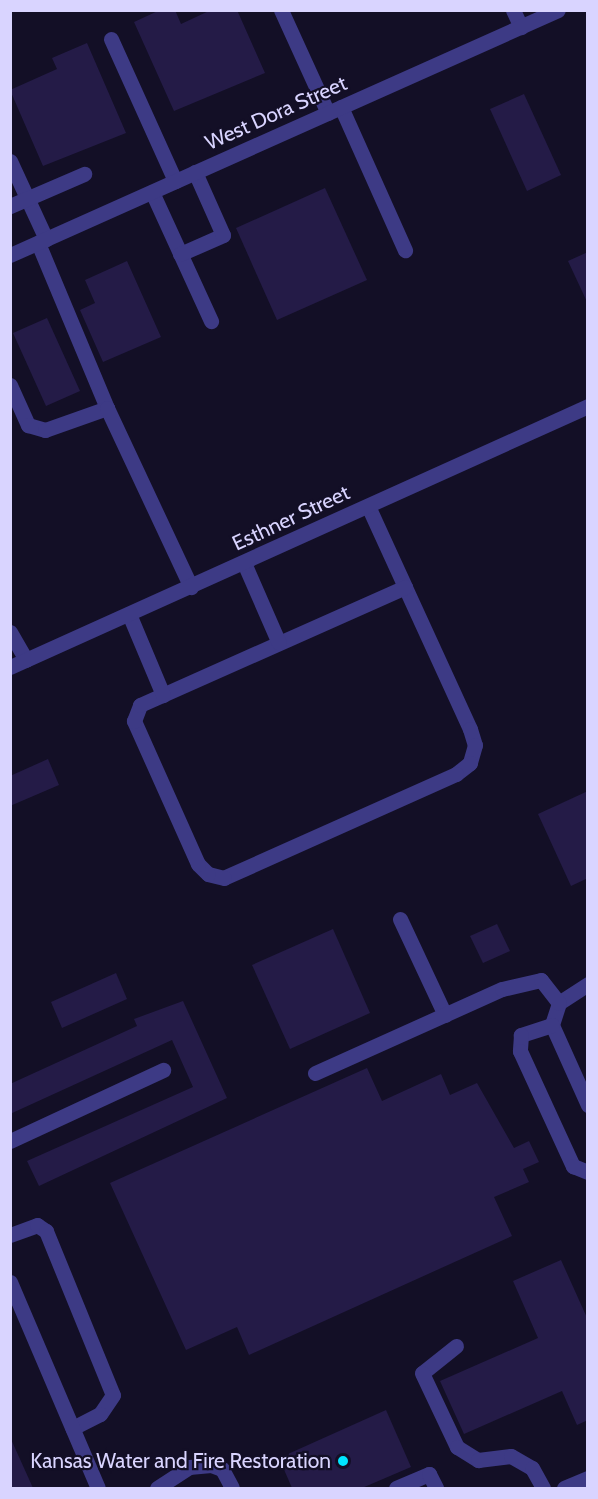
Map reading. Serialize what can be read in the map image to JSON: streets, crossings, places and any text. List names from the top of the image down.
{
  "streets": {
    "street": ["West Dora Street", "Esthner Street"]
  },
  "places": ["Kansas Water and Fire Restoration"]
}
